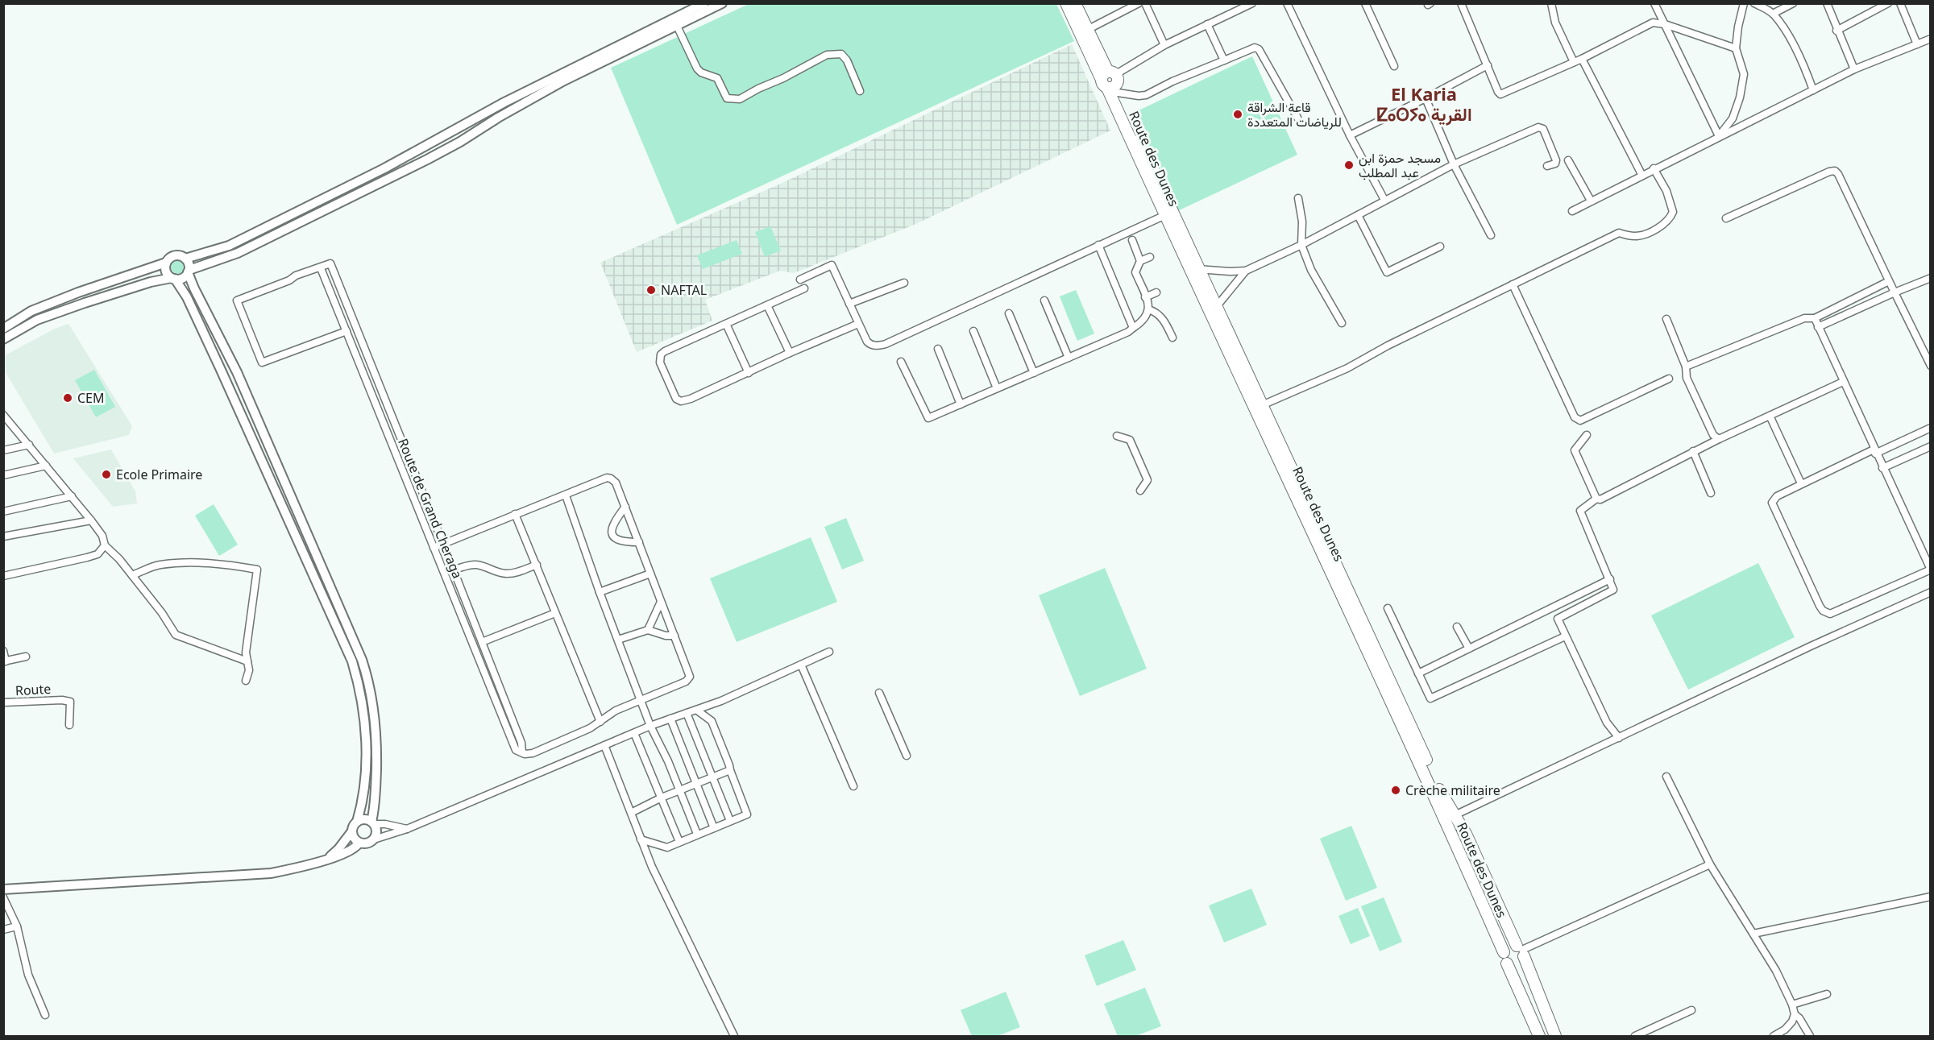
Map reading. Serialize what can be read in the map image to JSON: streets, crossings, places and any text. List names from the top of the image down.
{
  "streets": {
    "main road": ["Route des Dunes"],
    "street": ["Route de Grand Cheraga", "Route"]
  },
  "districts": ["El Karia ⵇⴰⵔⵢⴰ القرية"],
  "places": [
    "قاعة الشراقة للرياضات المتعددة",
    "مسجد حمزة ابن عبد المطلب",
    "NAFTAL",
    "CEM",
    "Ecole Primaire",
    "Crèche militaire"
  ]
}
